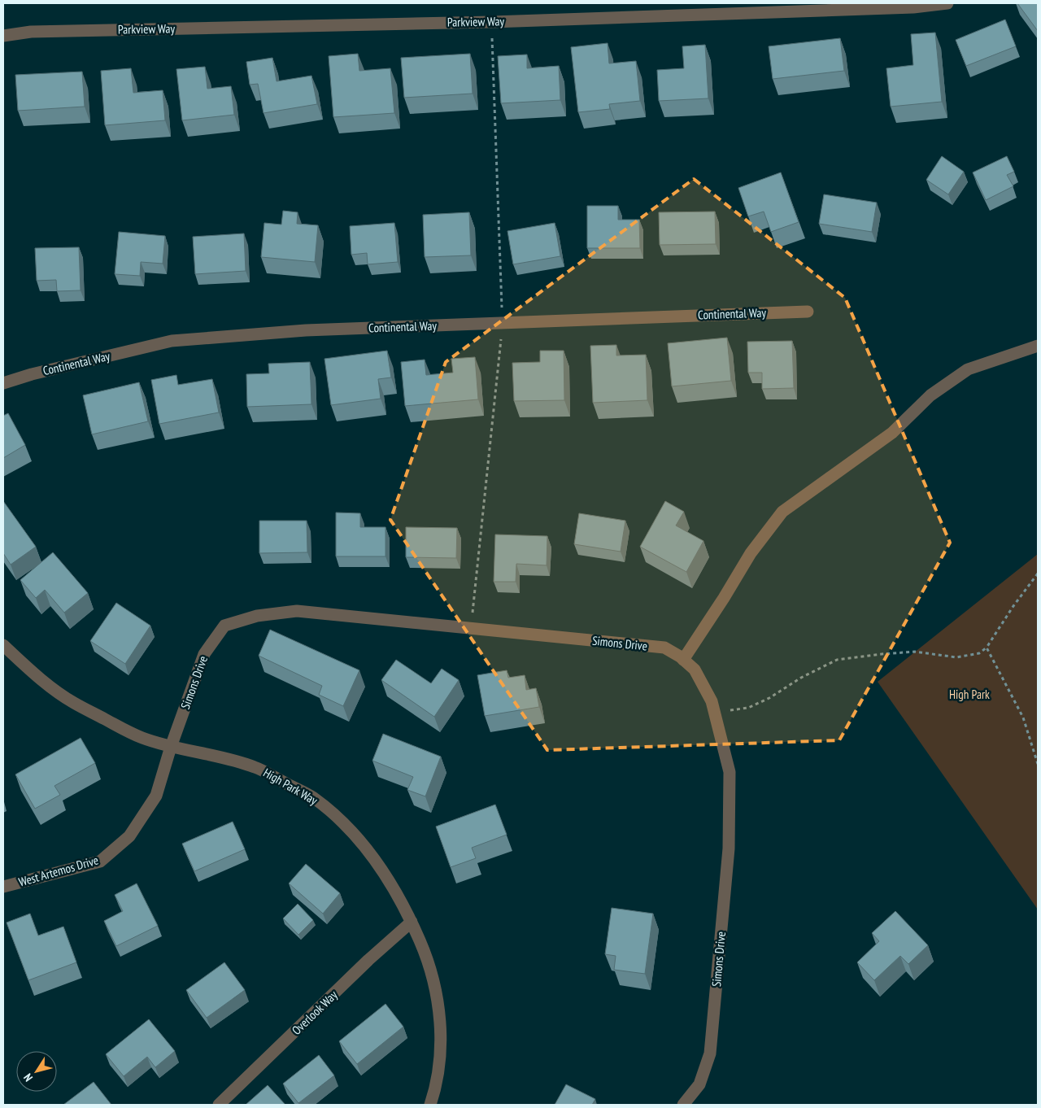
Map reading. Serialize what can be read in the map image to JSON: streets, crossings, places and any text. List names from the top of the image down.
{
  "streets": {
    "street": [
      "Parkview Way",
      "Continental Way",
      "Simons Drive",
      "High Park Way",
      "West Artemos Drive",
      "Overlook Way"
    ]
  },
  "crossings": [
    ["Simons Drive", "High Park Way"],
    ["Simons Drive", "West Artemos Drive"],
    ["High Park Way", "West Artemos Drive"],
    ["High Park Way", "Overlook Way"]
  ],
  "parks": ["High Park"],
  "north": "bottom left"
}
